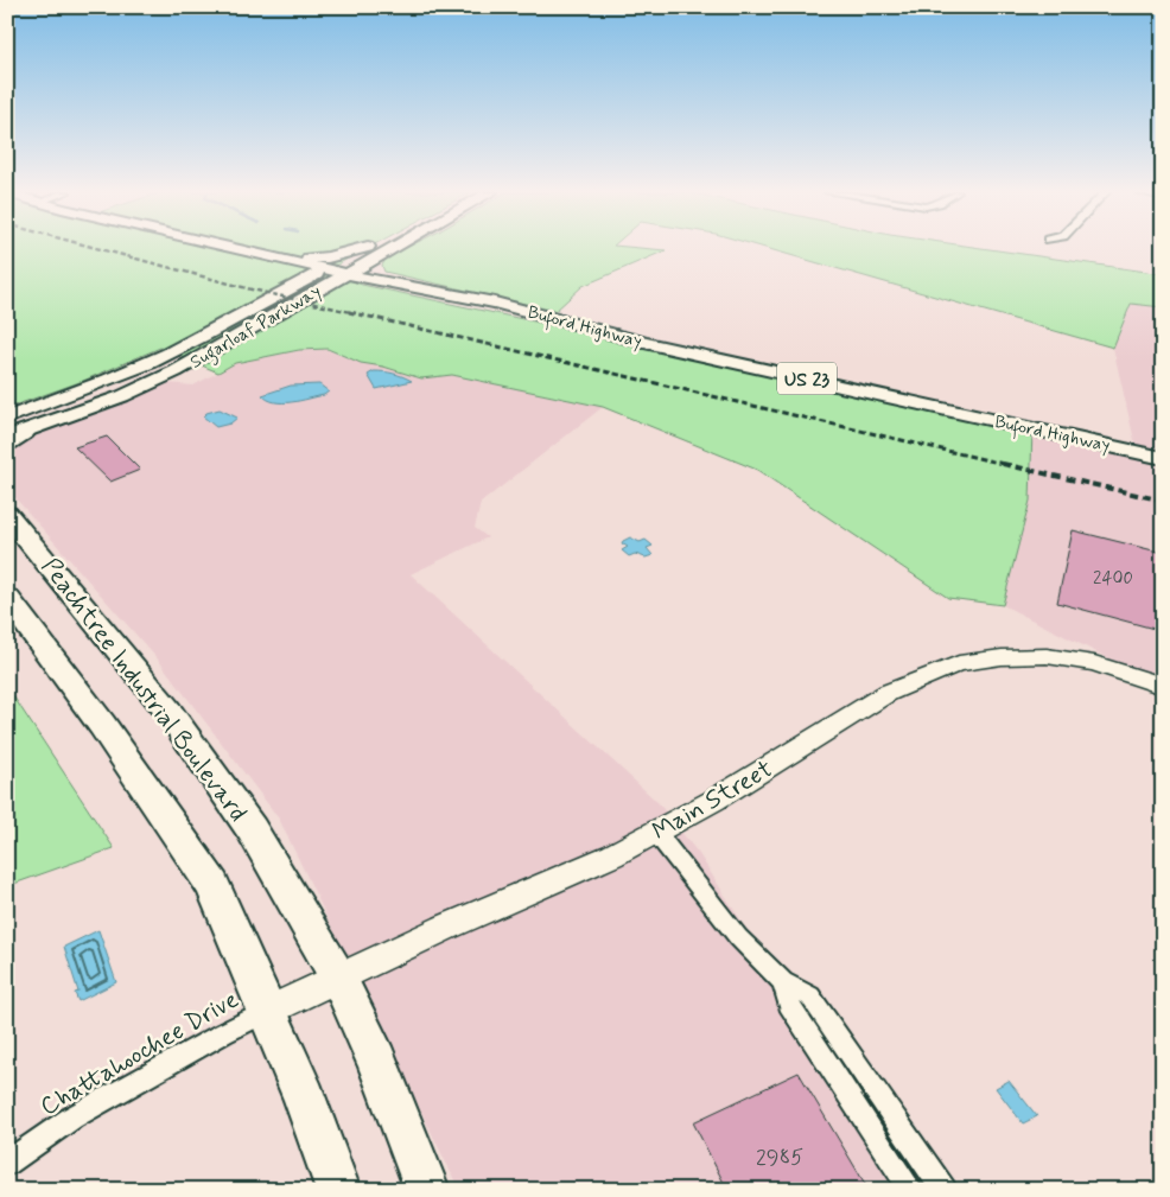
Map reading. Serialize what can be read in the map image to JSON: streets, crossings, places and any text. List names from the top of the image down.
{
  "streets": {
    "highway": ["Peachtree Industrial Boulevard"],
    "main road": ["Sugarloaf Parkway", "Buford Highway", "US 23"],
    "street": ["Main Street", "Chattahoochee Drive"]
  },
  "crossings": [
    ["Sugarloaf Parkway", "Buford Highway"],
    ["Peachtree Industrial Boulevard", "Main Street"],
    ["Main Street", "Chattahoochee Drive"]
  ],
  "house_numbers": ["2400", "2985"]
}
